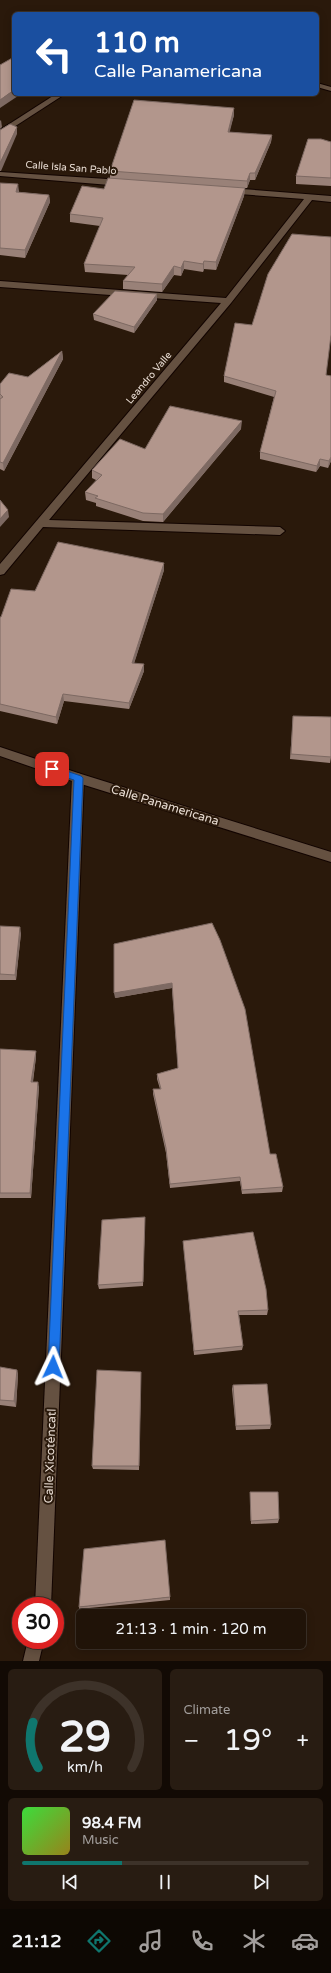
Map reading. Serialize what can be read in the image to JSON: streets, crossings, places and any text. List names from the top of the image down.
{
  "streets": {
    "street": [
      "Calle Isla San Pablo",
      "Leandro Valle",
      "Calle Panamericana",
      "Calle Xicoténcatl"
    ]
  },
  "crossings": [
    ["Calle Panamericana", "Calle Xicoténcatl"]
  ],
  "page": {
    "turn": ["110 m", "Calle Panamericana"],
    "limit": "30",
    "trip": "21:13 · 1 min · 120 m",
    "tile": "Climate",
    "heat": ["−", "19°", "+"],
    "song": ["98.4 FM", "Music"],
    "tabs": "21:12",
    "gauge": ["29", "km/h"]
  }
}
